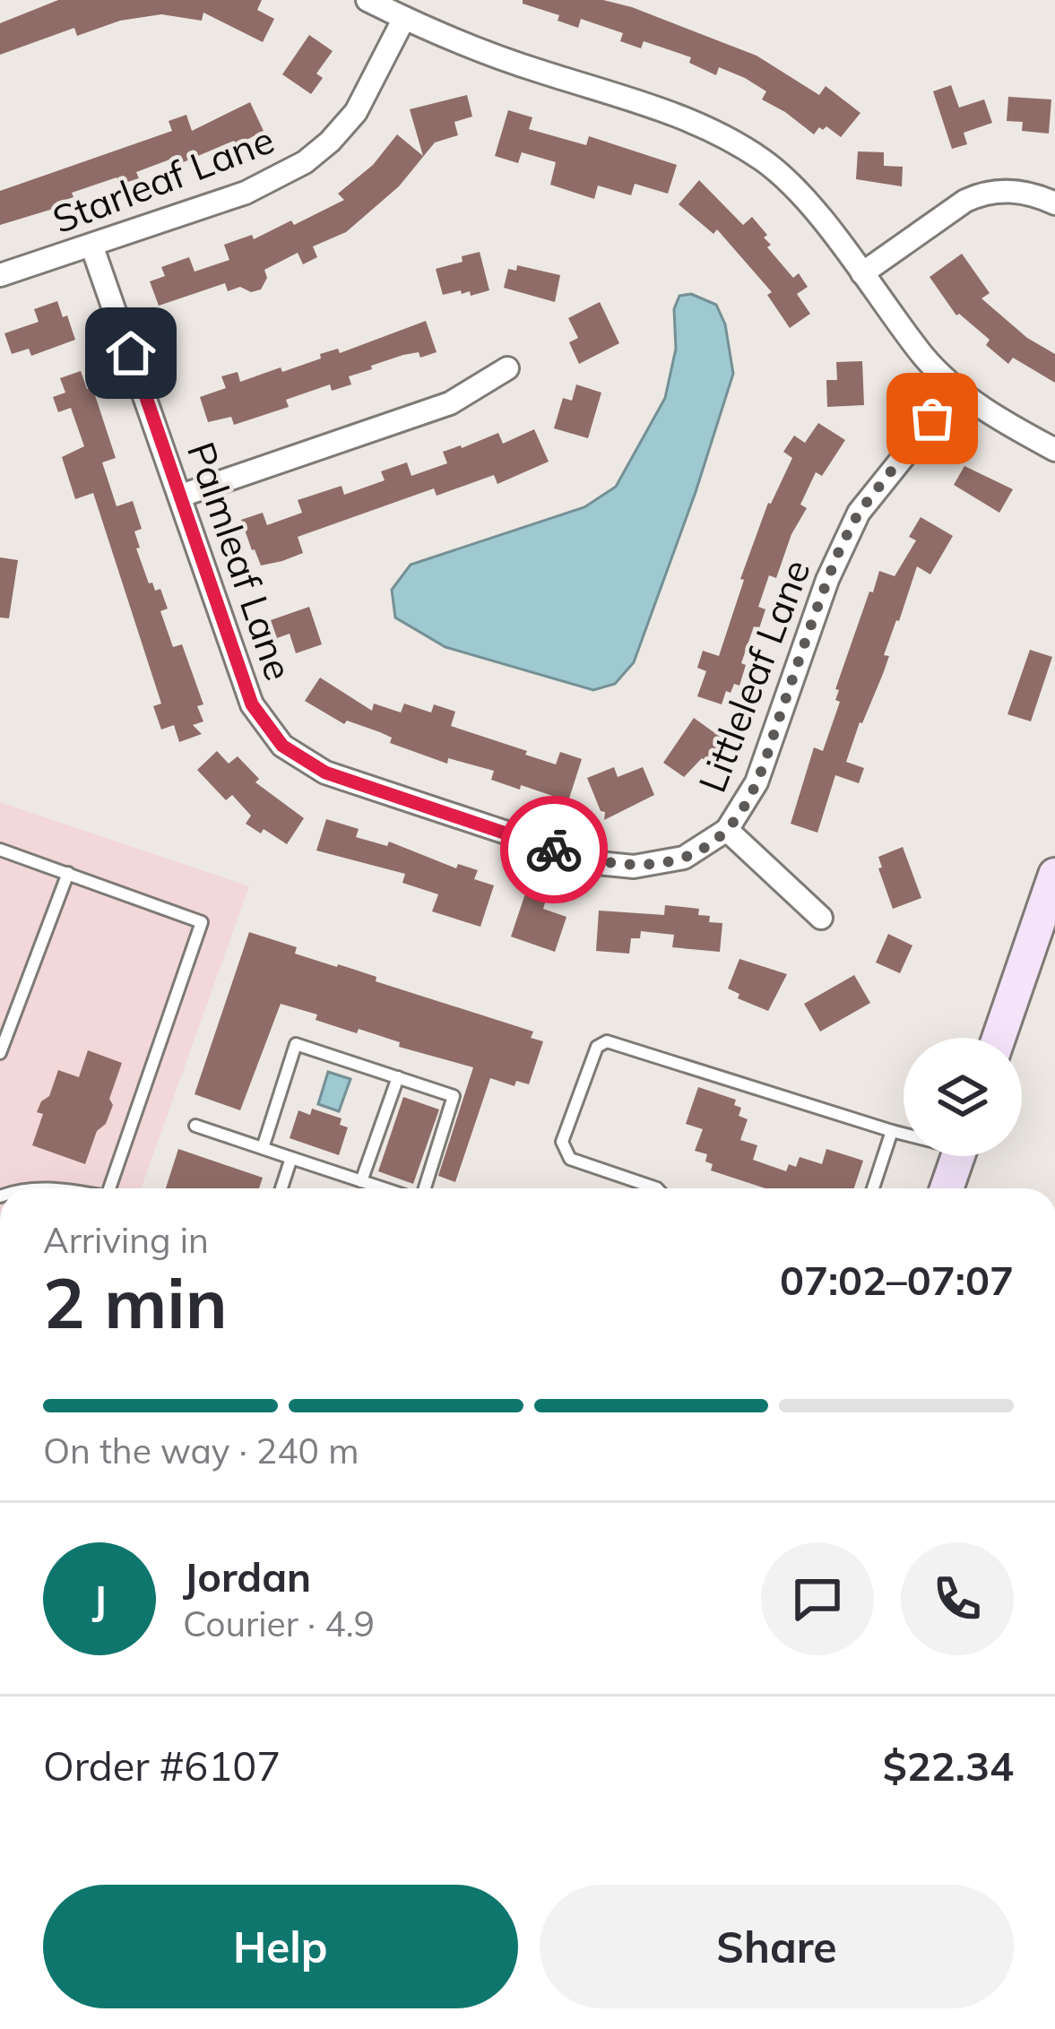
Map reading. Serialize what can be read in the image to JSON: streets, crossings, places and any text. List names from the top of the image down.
{
  "streets": {
    "street": ["Starleaf Lane", "Palmleaf Lane", "Littleleaf Lane"]
  },
  "crossings": [
    ["Starleaf Lane", "Palmleaf Lane"],
    ["Palmleaf Lane", "Littleleaf Lane"]
  ],
  "page": {
    "heading": ["2 min", "Arriving in", "07:02–07:07"],
    "panel": [
      "Jordan",
      "Courier · 4.9",
      "Order #6107",
      "$22.34"
    ],
    "bar": "On the way · 240 m",
    "round": "J",
    "buttons": ["Help", "Share"]
  }
}
